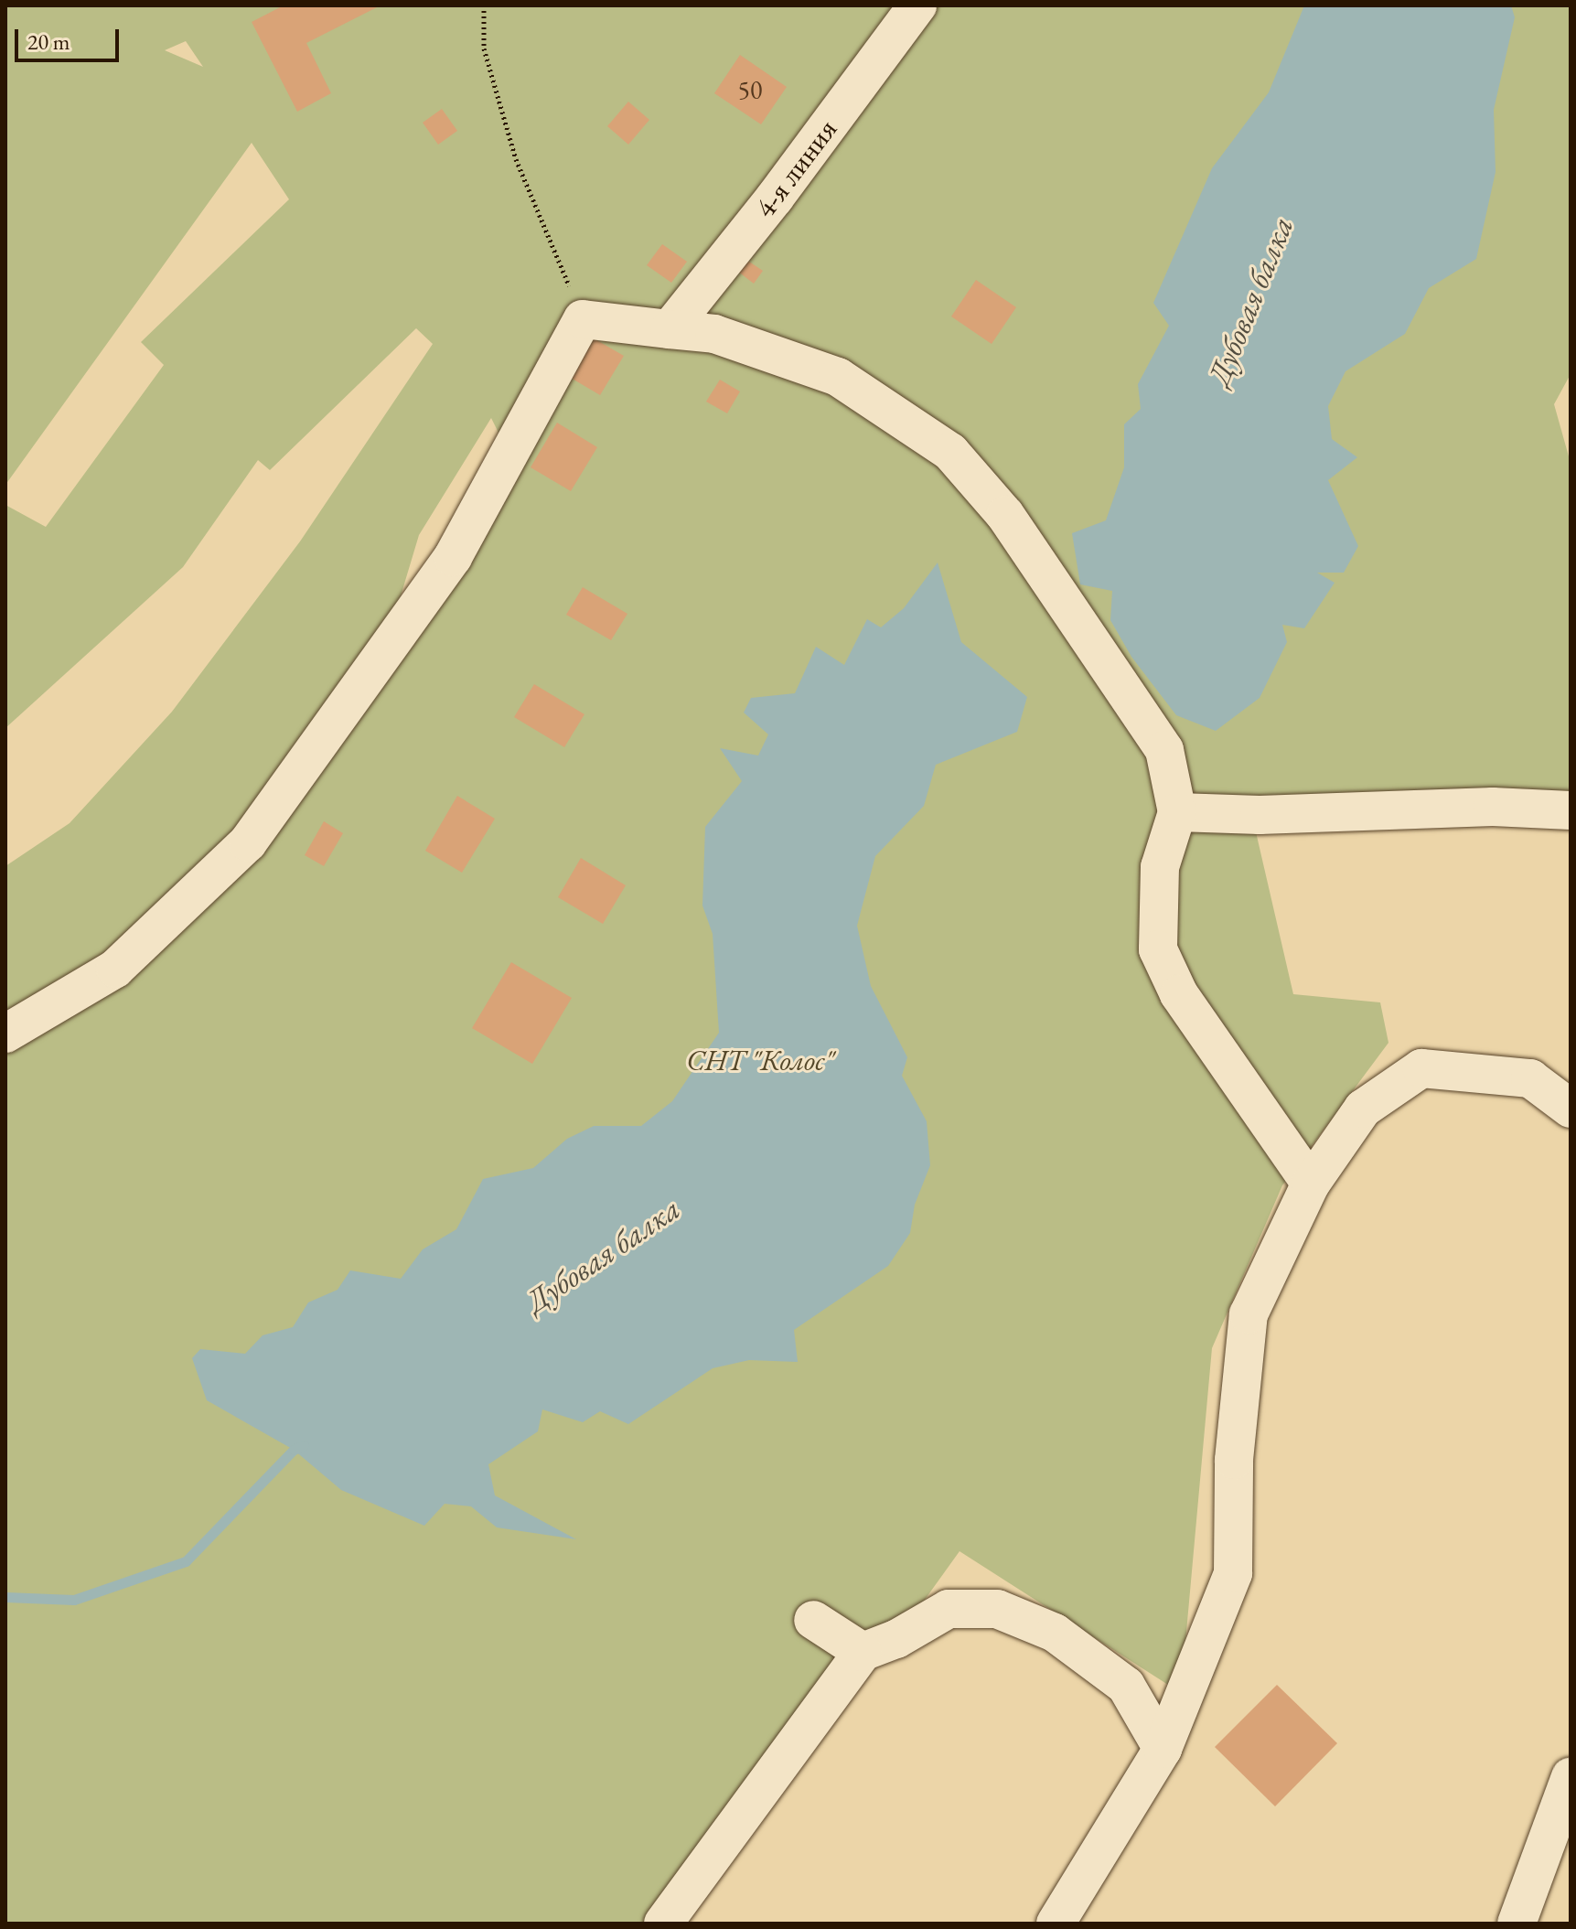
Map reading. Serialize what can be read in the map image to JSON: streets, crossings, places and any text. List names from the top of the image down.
{
  "streets": {
    "street": ["4-я линия"]
  },
  "water": ["Дубовая балка"],
  "parks": ["СНТ \"Колос\""],
  "house_numbers": ["50"],
  "scale_bar": "20 m"
}
